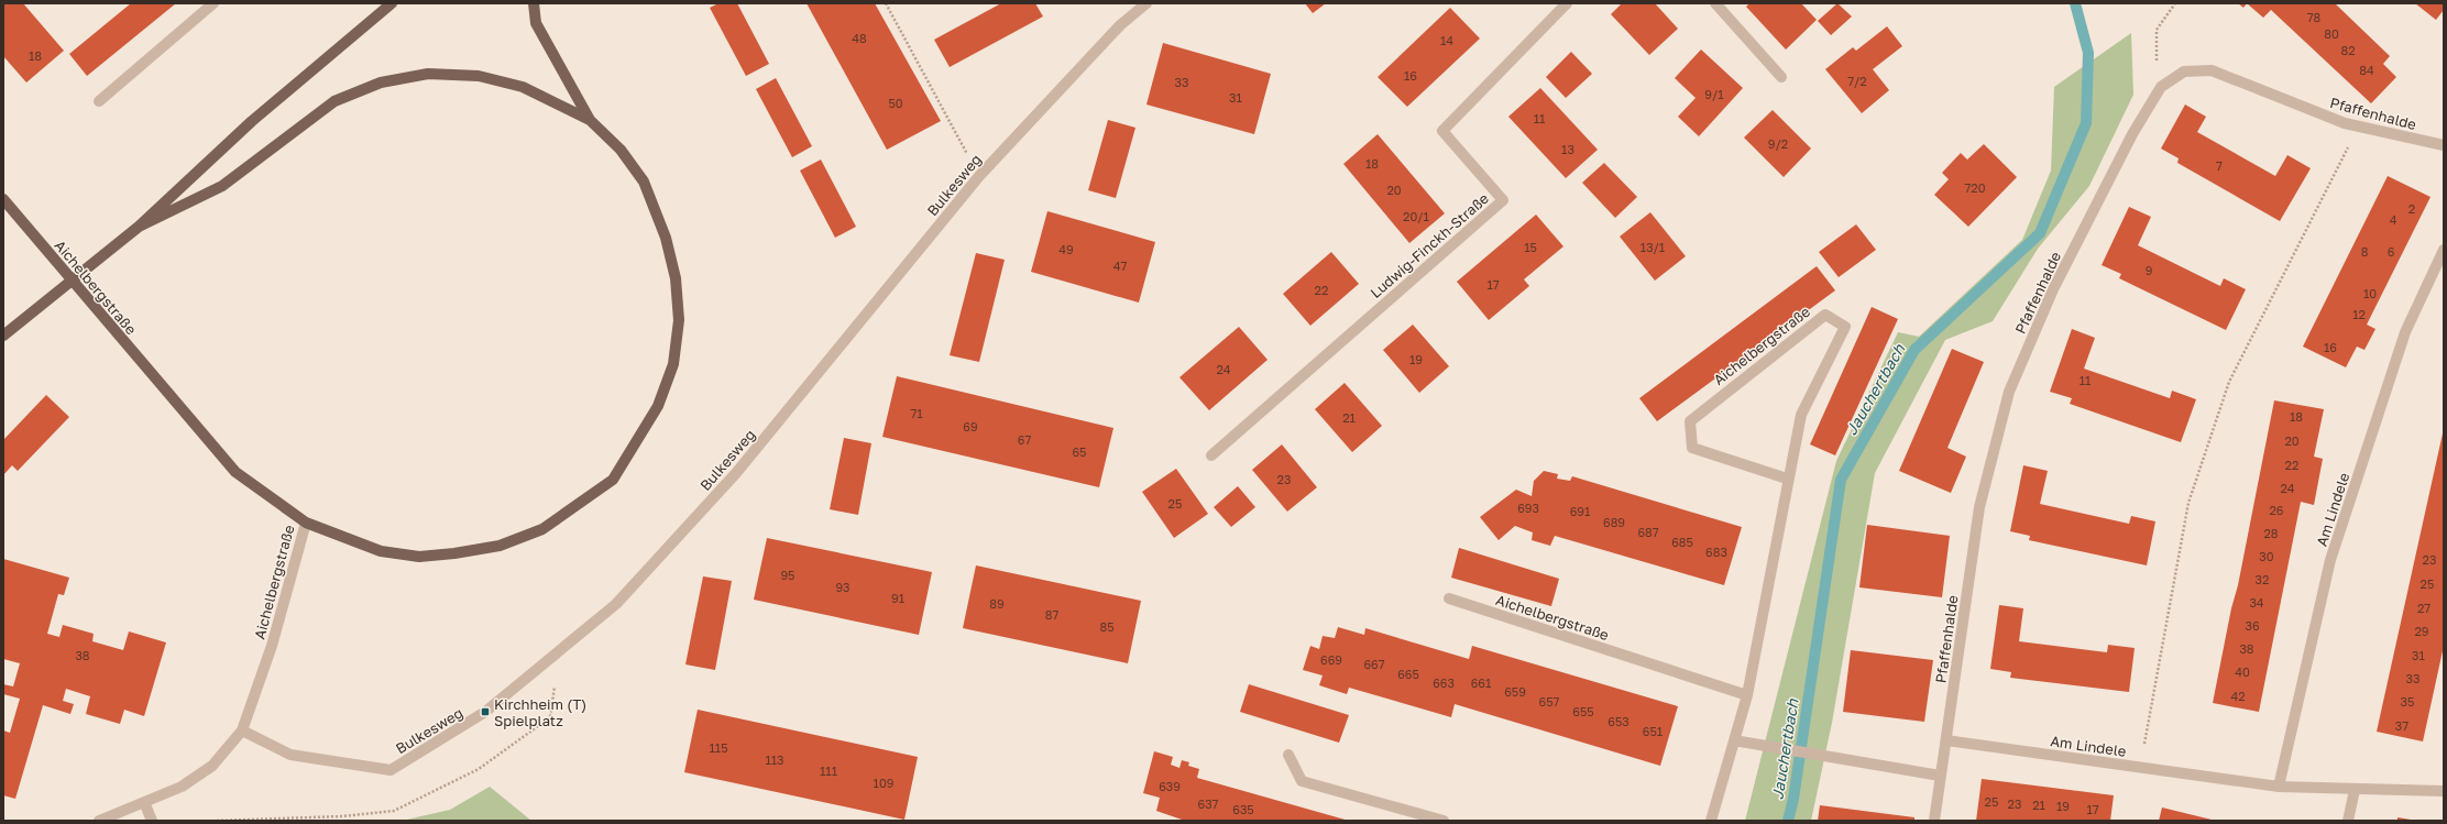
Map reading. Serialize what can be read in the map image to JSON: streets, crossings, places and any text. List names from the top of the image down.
{
  "streets": {
    "main road": ["Aichelbergstraße"],
    "street": [
      "Pfaffenhalde",
      "Bulkesweg",
      "Ludwig-Finckh-Straße",
      "Am Lindele"
    ]
  },
  "crossings": [
    ["Pfaffenhalde", "Am Lindele"],
    ["Bulkesweg", "Aichelbergstraße"]
  ],
  "water": ["Jauchertbach"],
  "places": {
    "transit": ["Kirchheim (T) Spielplatz"]
  },
  "house_numbers": [
    "78",
    "80",
    "48",
    "14",
    "82",
    "18",
    "84",
    "16",
    "7/2",
    "33",
    "9/1",
    "31",
    "50",
    "11",
    "9/2",
    "13",
    "18",
    "7",
    "720",
    "20",
    "2",
    "20/1",
    "4",
    "15",
    "13/1",
    "49",
    "8",
    "6",
    "47",
    "9",
    "17",
    "22",
    "10",
    "12",
    "16",
    "19",
    "24",
    "11",
    "71",
    "18",
    "21",
    "69",
    "67",
    "20",
    "65",
    "22",
    "23",
    "24",
    "25",
    "693",
    "26",
    "691",
    "689",
    "687",
    "28",
    "685",
    "683",
    "30",
    "23",
    "95",
    "32",
    "25",
    "93",
    "91",
    "34",
    "89",
    "27",
    "87",
    "36",
    "85",
    "29",
    "38",
    "38",
    "31",
    "669",
    "667",
    "40",
    "665",
    "33",
    "663",
    "661",
    "659",
    "42",
    "657",
    "35",
    "655",
    "653",
    "37",
    "651",
    "115",
    "113",
    "111",
    "109",
    "639",
    "25",
    "637",
    "23",
    "21",
    "19",
    "635",
    "17"
  ]
}
